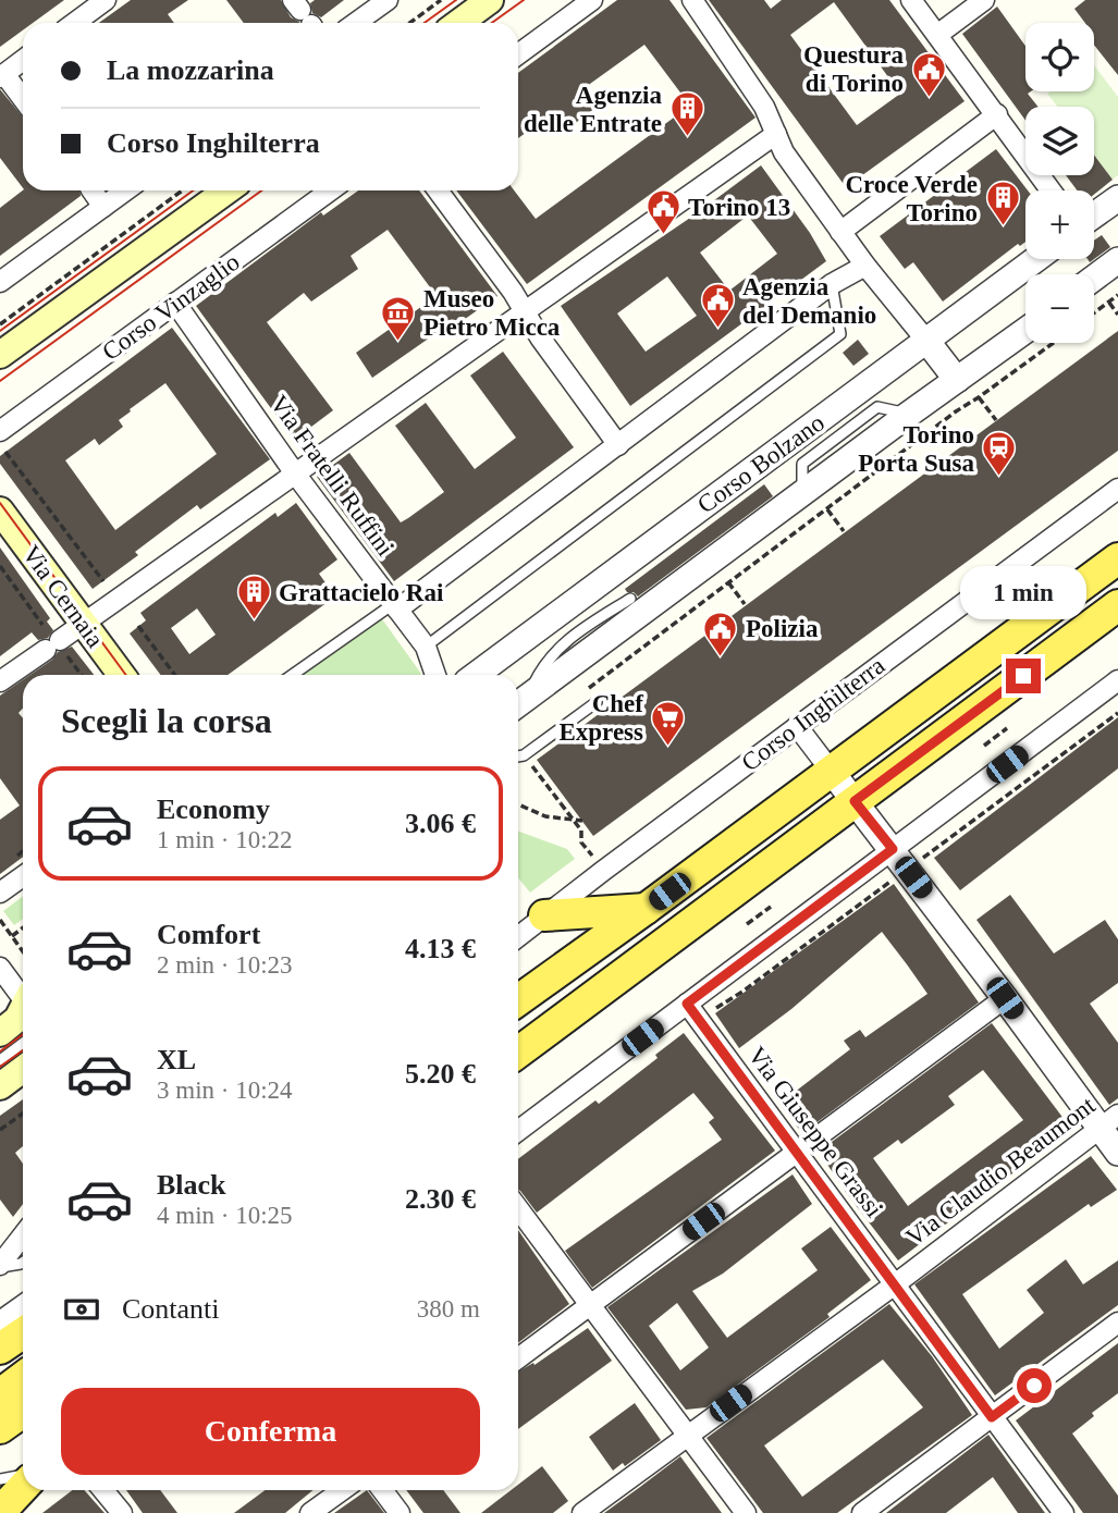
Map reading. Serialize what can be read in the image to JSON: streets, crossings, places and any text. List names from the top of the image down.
{
  "streets": {
    "main road": ["Via Cernaia"],
    "street": [
      "Corso Vinzaglio",
      "Corso Bolzano",
      "Via Fratelli Ruffini",
      "Corso Inghilterra",
      "Via Giuseppe Grassi",
      "Via Claudio Beaumont"
    ]
  },
  "crossings": [
    ["Corso Vinzaglio", "Via Fratelli Ruffini"],
    ["Via Giuseppe Grassi", "Via Claudio Beaumont"]
  ],
  "places": {
    "public building": [
      "Questura di Torino",
      "Torino 13",
      "Agenzia del Demanio",
      "Polizia"
    ],
    "building": ["Agenzia delle Entrate", "Croce Verde Torino", "Grattacielo Rai"],
    "museum": ["Museo Pietro Micca"],
    "station": ["Torino Porta Susa"],
    "supermarket": ["Chef Express"]
  },
  "page": {
    "map_buttons": ["+", "−"],
    "banner": ["La mozzarina", "Corso Inghilterra"],
    "bubble": "1 min",
    "heading": "Scegli la corsa",
    "list": [
      {
        "name": "Economy",
        "note": "1 min · 10:22",
        "value": "3.06 €"
      },
      {
        "name": "Comfort",
        "note": "2 min · 10:23",
        "value": "4.13 €"
      },
      {
        "name": "XL",
        "note": "3 min · 10:24",
        "value": "5.20 €"
      },
      {
        "name": "Black",
        "note": "4 min · 10:25",
        "value": "2.30 €"
      }
    ],
    "pay": ["Contanti", "380 m"],
    "buttons": "Conferma"
  }
}
